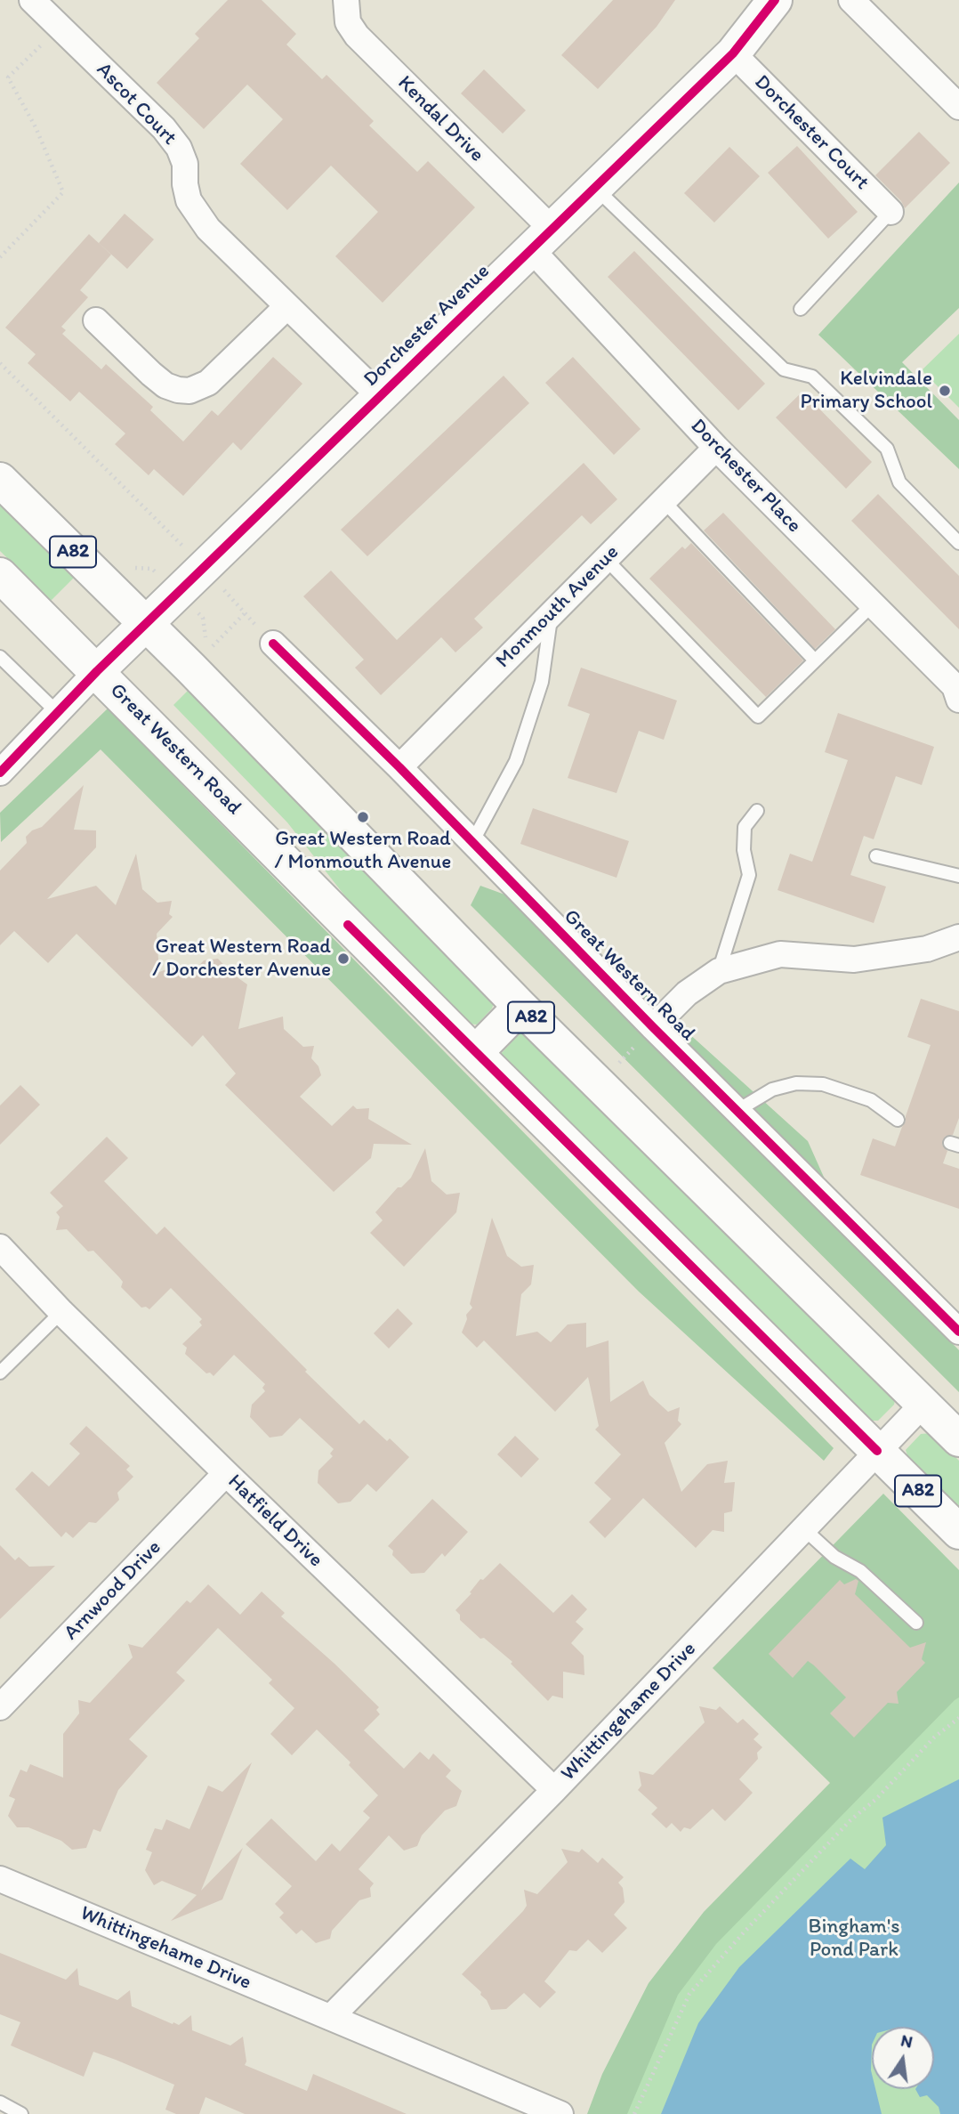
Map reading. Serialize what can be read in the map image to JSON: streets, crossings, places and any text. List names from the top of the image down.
{
  "streets": {
    "main road": ["Dorchester Avenue", "A82", "Great Western Road"],
    "street": [
      "Ascot Court",
      "Kendal Drive",
      "Dorchester Court",
      "Dorchester Place",
      "Monmouth Avenue",
      "Hatfield Drive",
      "Arnwood Drive",
      "Whittingehame Drive"
    ]
  },
  "crossings": [
    ["Ascot Court", "Dorchester Avenue"],
    ["Kendal Drive", "Dorchester Avenue"],
    ["Kendal Drive", "Dorchester Place"],
    ["Dorchester Court", "Dorchester Avenue"],
    ["Dorchester Avenue", "Dorchester Place"],
    ["Dorchester Avenue", "A82"],
    ["Dorchester Avenue", "Great Western Road"],
    ["Dorchester Place", "Monmouth Avenue"],
    ["A82", "Whittingehame Drive"],
    ["Monmouth Avenue", "Great Western Road"],
    ["Great Western Road", "Whittingehame Drive"],
    ["Hatfield Drive", "Arnwood Drive"],
    ["Hatfield Drive", "Whittingehame Drive"]
  ],
  "parks": ["Bingham's Pond Park"],
  "places": ["Kelvindale Primary School", "Great Western Road / Monmouth Avenue", "Great Western Road / Dorchester Avenue"],
  "north": "top"
}
